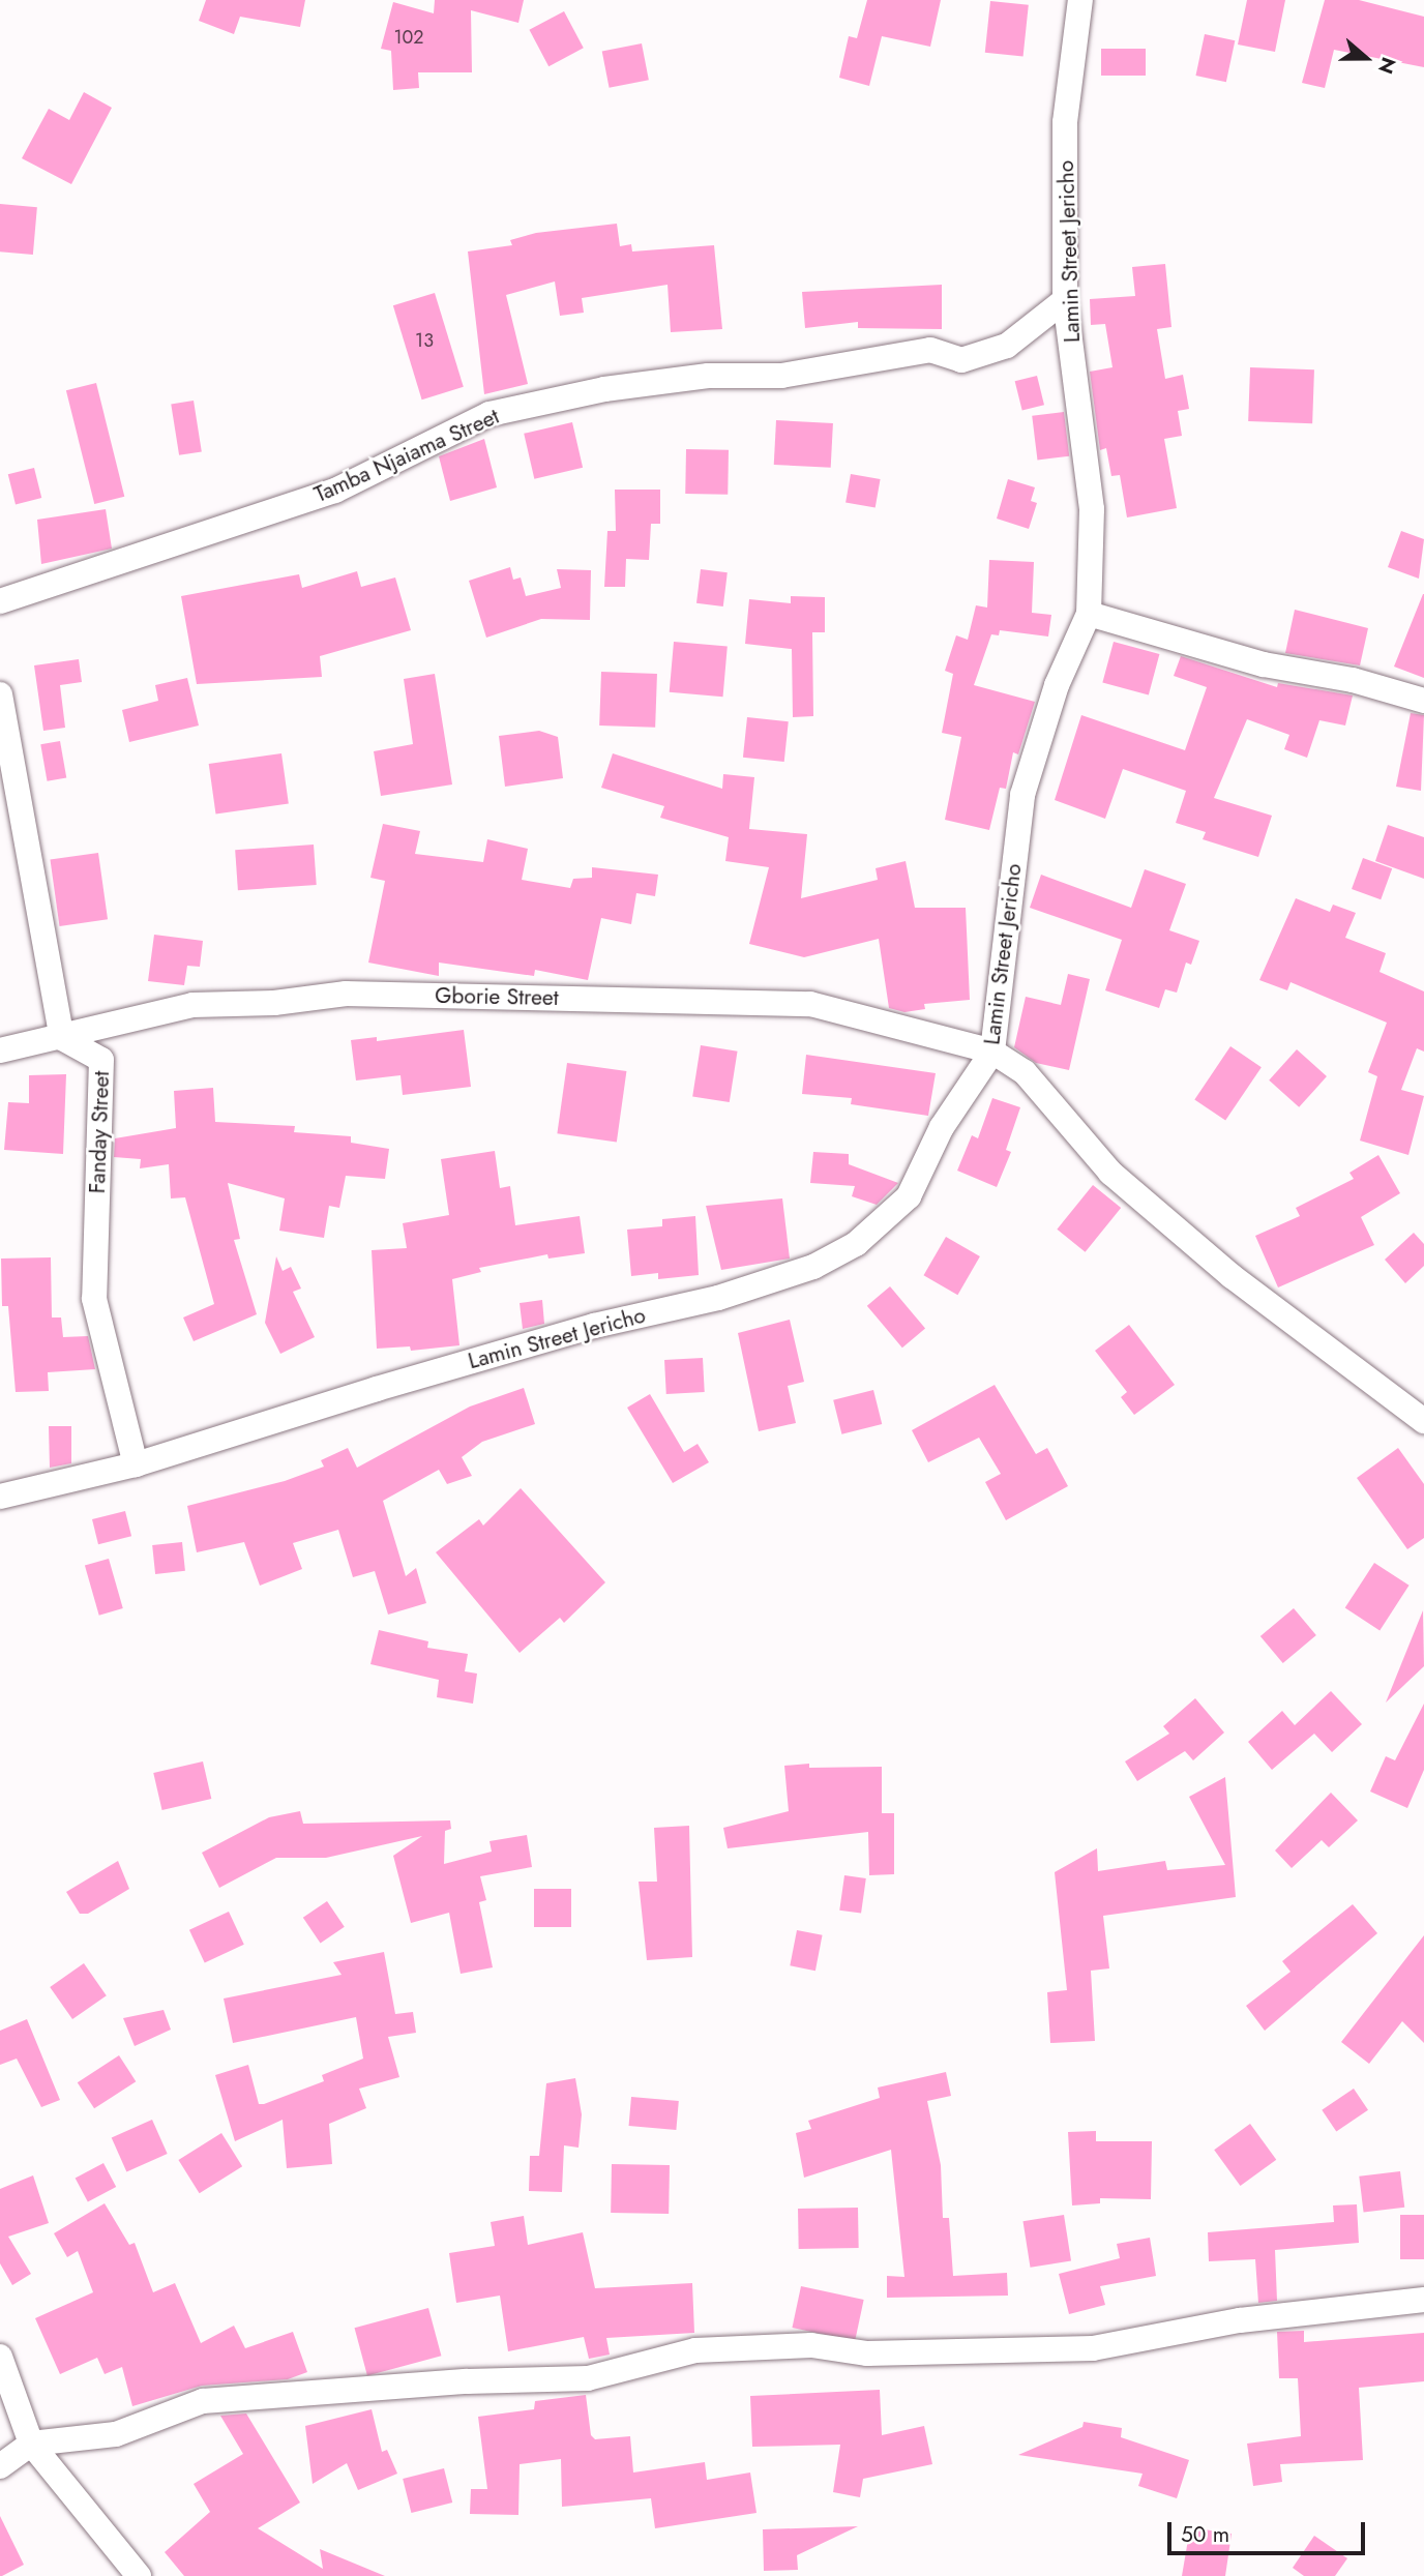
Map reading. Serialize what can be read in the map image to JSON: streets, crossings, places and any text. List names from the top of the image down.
{
  "streets": {
    "street": [
      "Lamin Street Jericho",
      "Tamba Njaiama Street",
      "Gborie Street",
      "Fanday Street"
    ]
  },
  "crossings": [
    ["Lamin Street Jericho", "Tamba Njaiama Street"],
    ["Lamin Street Jericho", "Gborie Street"],
    ["Lamin Street Jericho", "Fanday Street"],
    ["Gborie Street", "Fanday Street"]
  ],
  "house_numbers": ["102", "13"],
  "scale_bar": "50 m",
  "north": "right"
}
